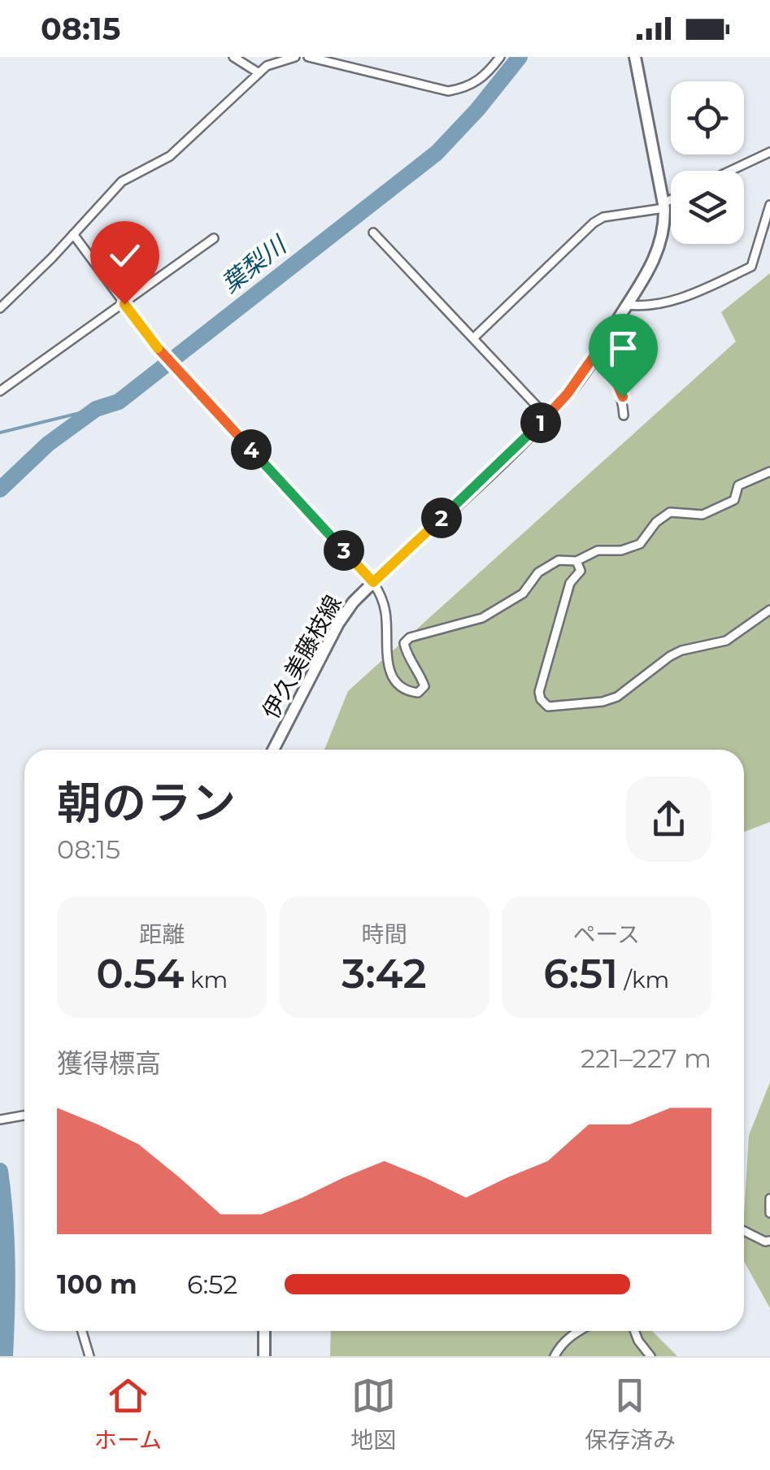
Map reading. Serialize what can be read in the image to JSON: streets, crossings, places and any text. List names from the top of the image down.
{
  "streets": {
    "main road": ["伊久美藤枝線"]
  },
  "water": ["葉梨川"],
  "page": {
    "status": "08:15",
    "pins": [
      "1",
      "4",
      "2",
      "3"
    ],
    "heading": ["朝のラン", "08:15"],
    "stats": [
      ["距離", "0.54 km"],
      ["時間", "3:42"],
      ["ペース", "6:51 /km"]
    ],
    "chart": ["獲得標高", "221–227 m"],
    "list": [
      {
        "name": "100 m",
        "note": "6:52"
      }
    ],
    "tabs": ["ホーム", "地図", "保存済み"]
  }
}
